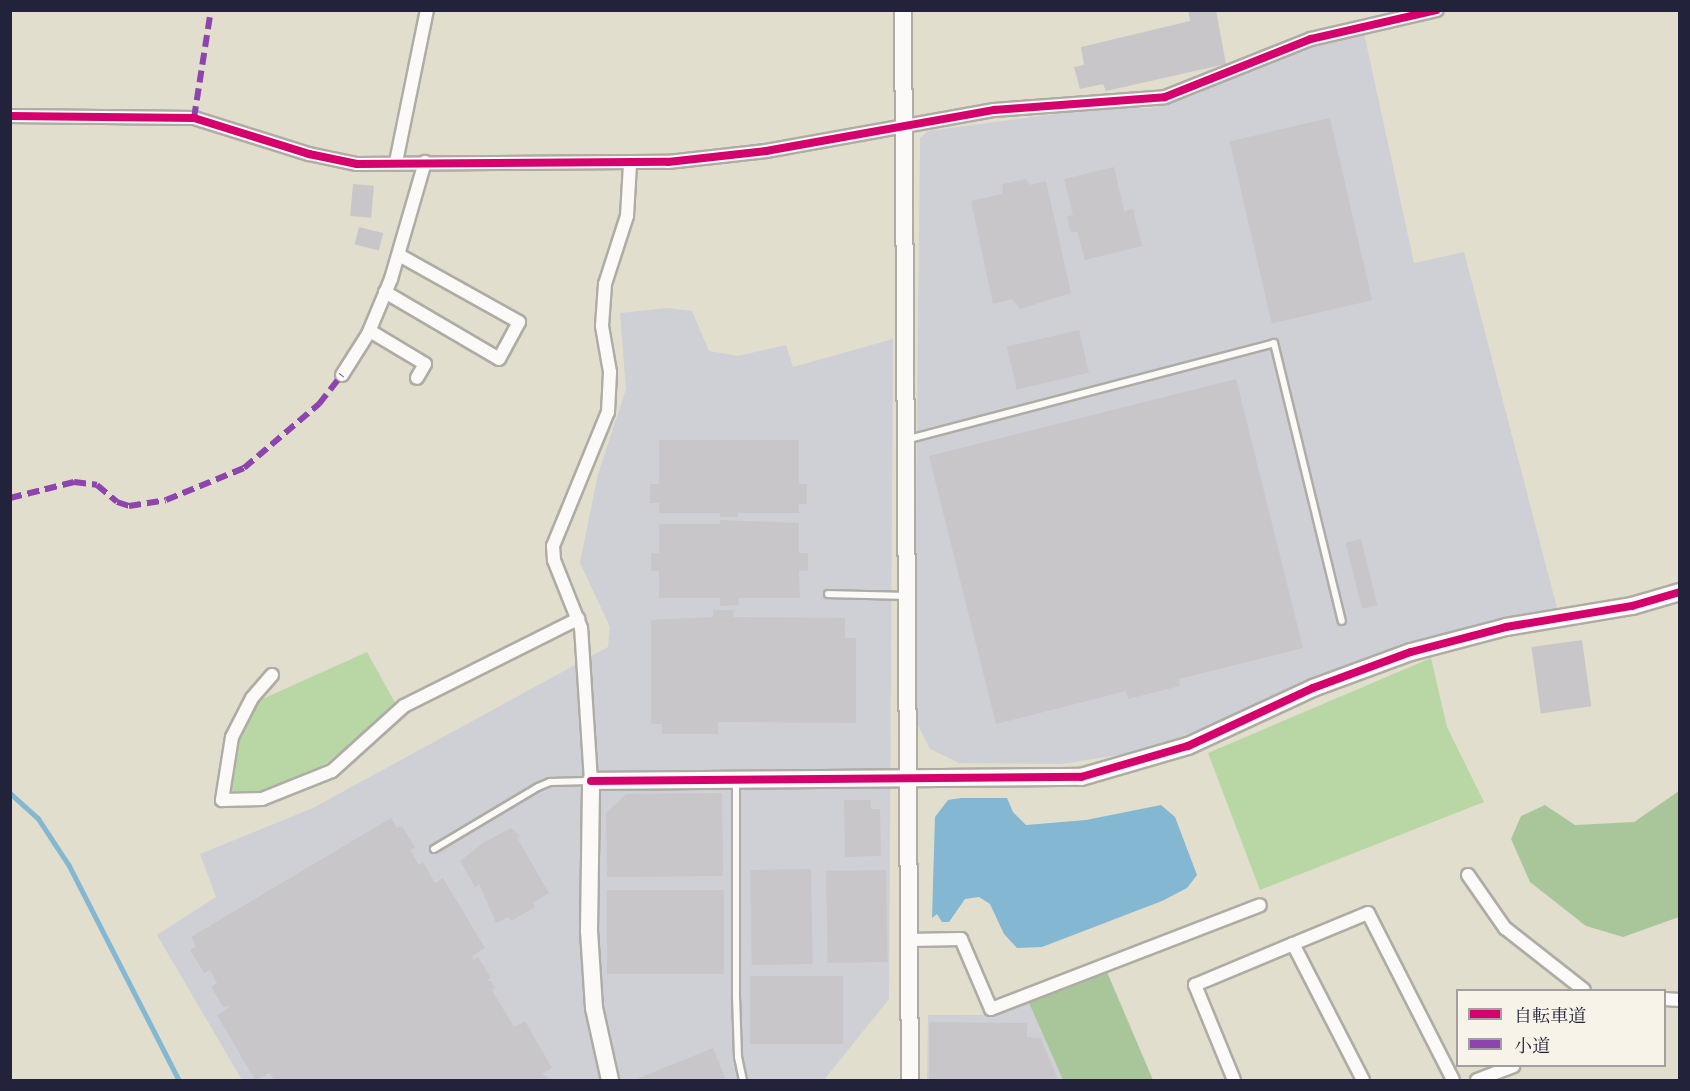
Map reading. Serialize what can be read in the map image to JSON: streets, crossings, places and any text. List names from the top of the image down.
{
  "legend": ["自転車道", "小道"]
}
